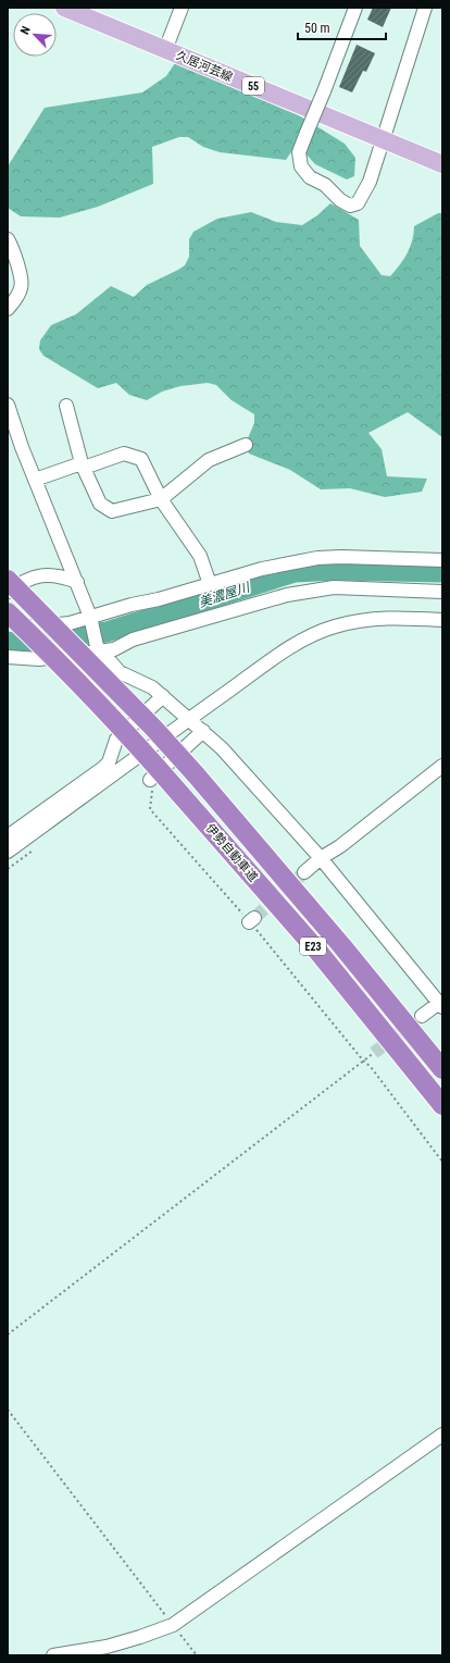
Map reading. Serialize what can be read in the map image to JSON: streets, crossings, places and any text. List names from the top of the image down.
{
  "streets": {
    "highway": ["伊勢自動車道", "E23"],
    "main road": ["久居河芸線", "55"]
  },
  "water": ["美濃屋川"],
  "scale_bar": "50 m",
  "north": "top left"
}
